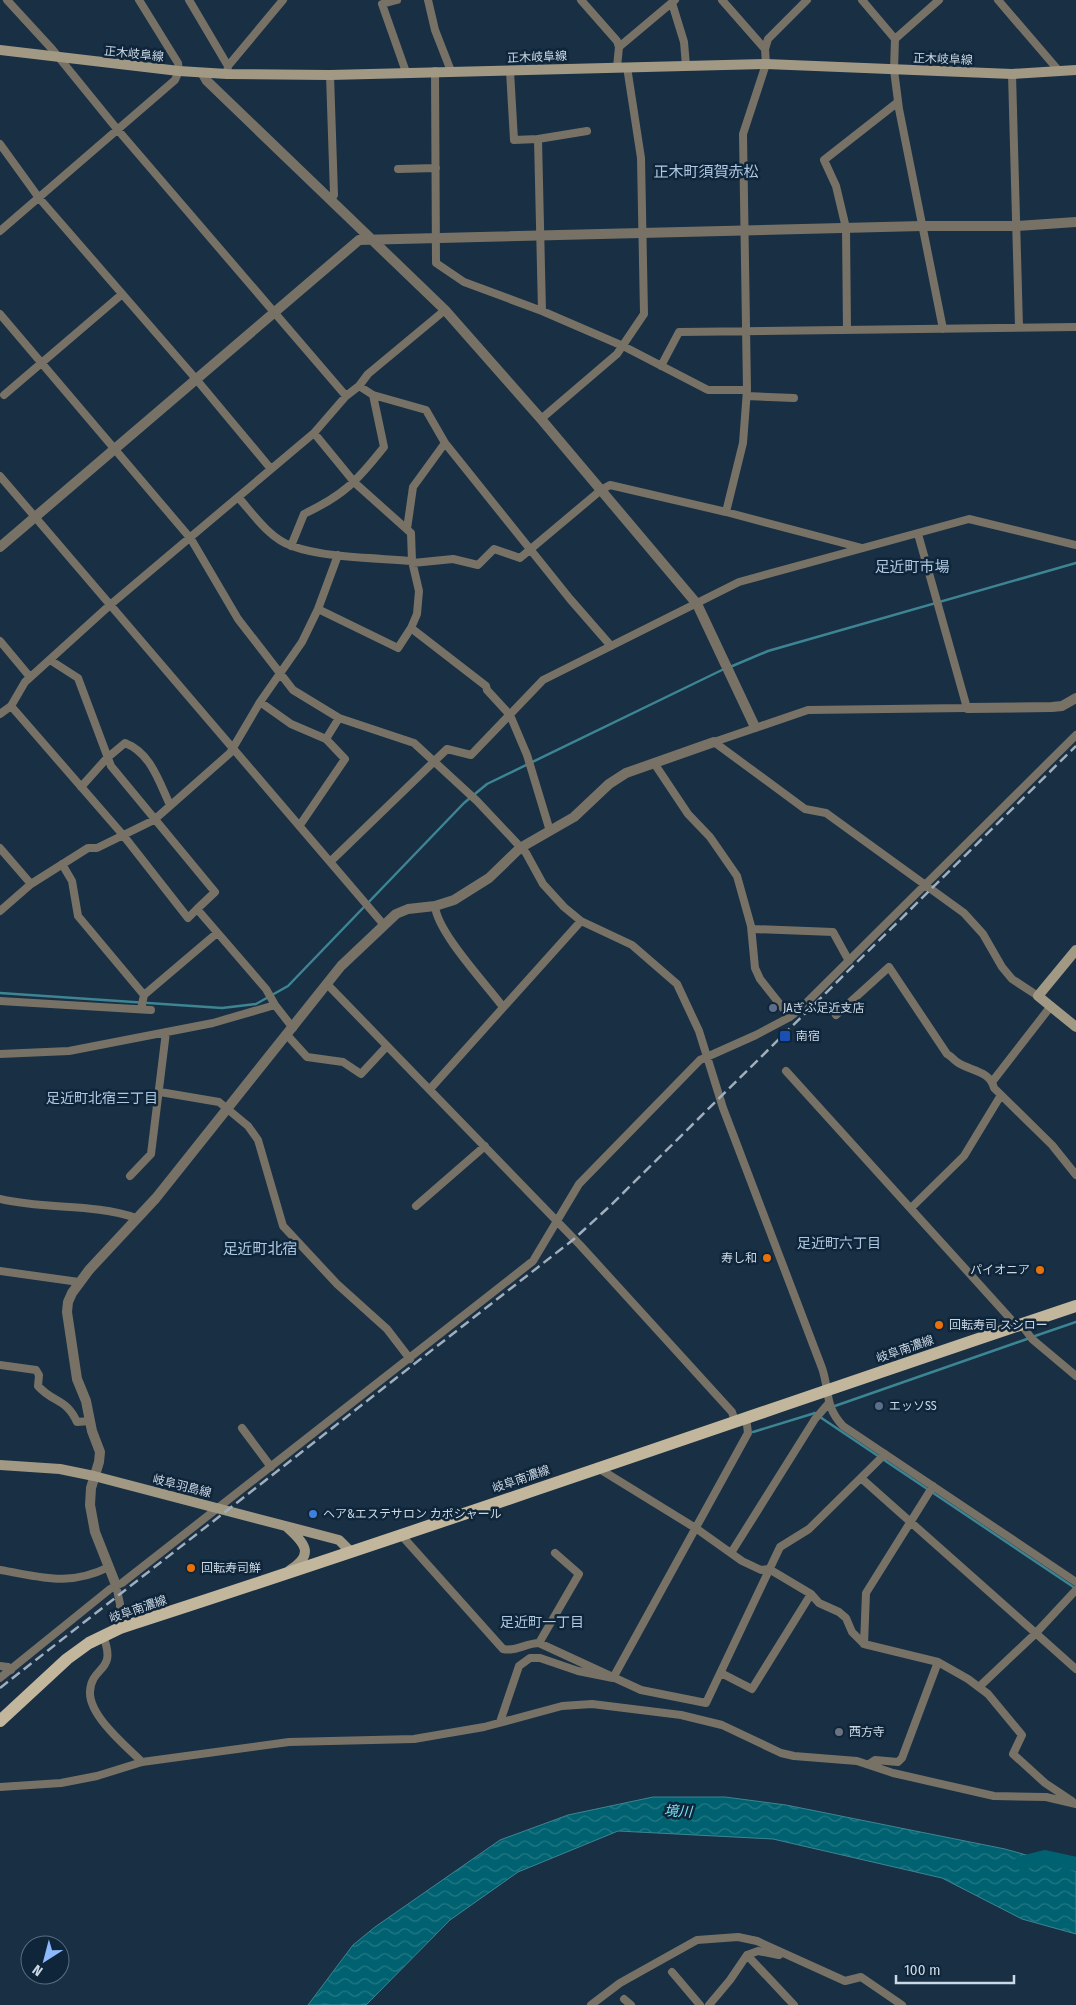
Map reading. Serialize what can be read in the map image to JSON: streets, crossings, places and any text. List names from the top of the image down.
{
  "streets": {
    "main road": ["正木岐阜線", "岐阜南濃線", "岐阜羽島線"]
  },
  "crossings": [
    ["岐阜南濃線", "岐阜羽島線"]
  ],
  "districts": [
    "正木町須賀赤松",
    "足近町市場",
    "足近町北宿三丁目",
    "足近町六丁目",
    "足近町北宿",
    "足近町一丁目"
  ],
  "water": ["境川"],
  "places": {
    "other": [
      "JAぎふ足近支店",
      "寿し和",
      "パイオニア",
      "回転寿司 スシロー",
      "エッソSS",
      "ヘア&エステサロン カポシャール",
      "回転寿司鮮",
      "西方寺"
    ],
    "transit": ["南宿"]
  },
  "scale_bar": "100 m",
  "north": "bottom left"
}
